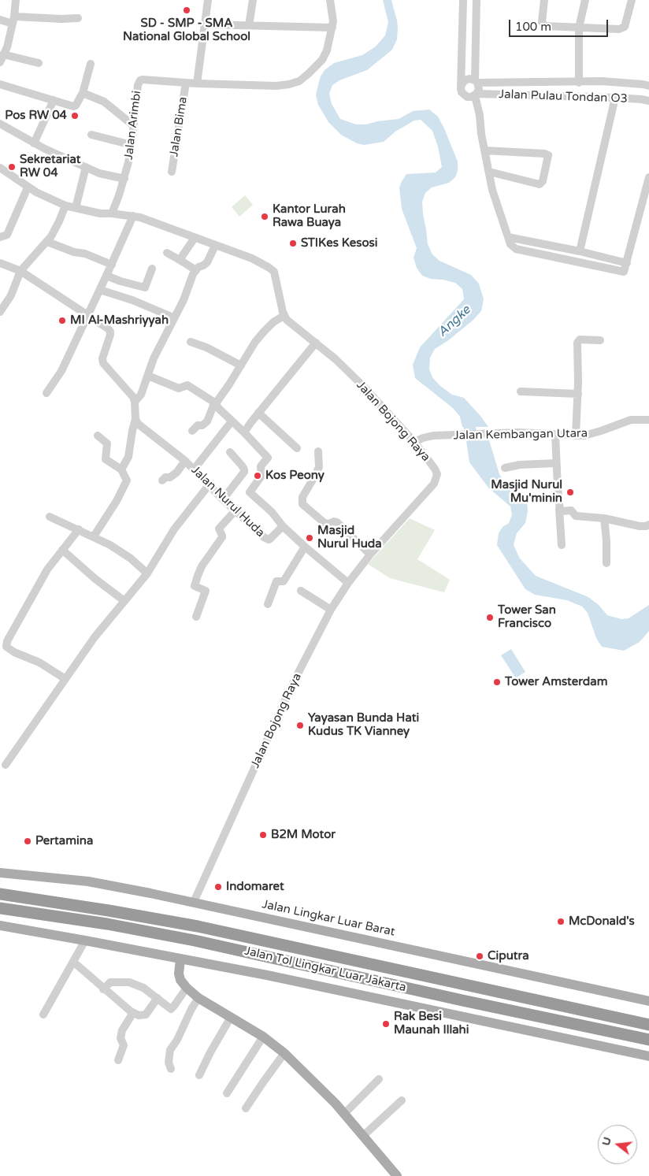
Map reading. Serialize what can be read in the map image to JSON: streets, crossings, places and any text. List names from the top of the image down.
{
  "streets": {
    "highway": ["Jalan Tol Lingkar Luar Jakarta"],
    "main road": ["Jalan Lingkar Luar Barat"],
    "street": [
      "Jalan Pulau Tondan O3",
      "Jalan Arimbi",
      "Jalan Bima",
      "Jalan Bojong Raya",
      "Jalan Kembangan Utara",
      "Jalan Nurul Huda"
    ]
  },
  "crossings": [
    ["Jalan Arimbi", "Jalan Bima"],
    ["Jalan Bojong Raya", "Jalan Kembangan Utara"],
    ["Jalan Bojong Raya", "Jalan Nurul Huda"],
    ["Jalan Bojong Raya", "Jalan Lingkar Luar Barat"]
  ],
  "water": ["Angke"],
  "places": [
    "SD - SMP - SMA National Global School",
    "Pos RW 04",
    "Sekretariat RW 04",
    "Kantor Lurah Rawa Buaya",
    "STIKes Kesosi",
    "MI Al-Mashriyyah",
    "Kos Peony",
    "Masjid Nurul Mu'minin",
    "Masjid Nurul Huda",
    "Tower San Francisco",
    "Tower Amsterdam",
    "Yayasan Bunda Hati Kudus TK Vianney",
    "B2M Motor",
    "Pertamina",
    "Indomaret",
    "McDonald's",
    "Ciputra",
    "Rak Besi Maunah Illahi"
  ],
  "scale_bar": "100 m",
  "north": "left"
}
